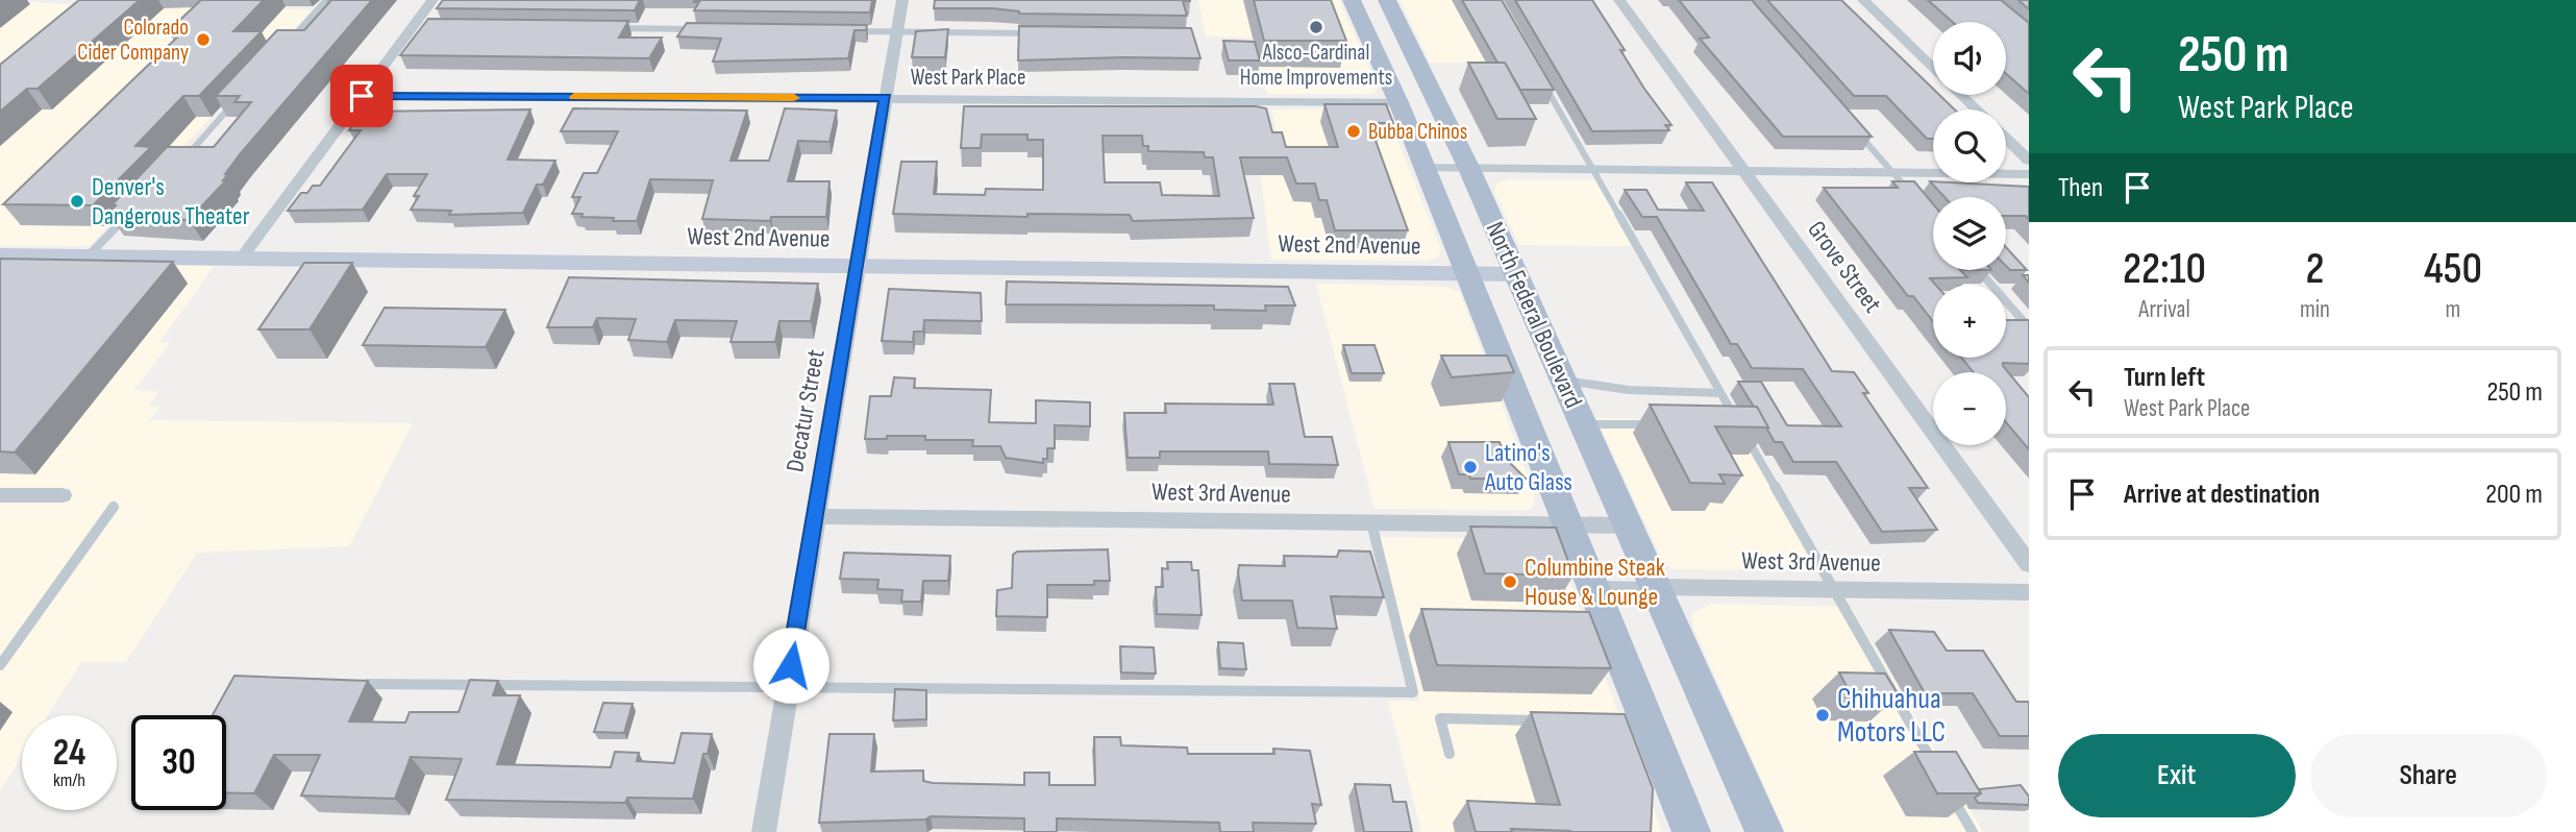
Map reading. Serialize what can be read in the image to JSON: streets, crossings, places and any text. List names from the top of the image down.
{
  "streets": {
    "main road": ["North Federal Boulevard"],
    "street": [
      "West Park Place",
      "West 2nd Avenue",
      "Grove Street",
      "Decatur Street",
      "West 3rd Avenue"
    ]
  },
  "crossings": [
    ["West Park Place", "North Federal Boulevard"],
    ["West Park Place", "Decatur Street"],
    ["West 2nd Avenue", "North Federal Boulevard"],
    ["West 2nd Avenue", "Decatur Street"],
    ["North Federal Boulevard", "West 3rd Avenue"],
    ["Decatur Street", "West 3rd Avenue"]
  ],
  "places": [
    "Alsco-Cardinal Home Improvements",
    "Colorado Cider Company",
    "Bubba Chinos",
    "Denver's Dangerous Theater",
    "Latino's Auto Glass",
    "Columbine Steak House & Lounge",
    "Chihuahua Motors LLC"
  ],
  "page": {
    "turn": ["250 m", "West Park Place"],
    "map_buttons": ["+", "−"],
    "then": "Then",
    "eta": [
      "22:10",
      "Arrival",
      "2",
      "min",
      "450",
      "m"
    ],
    "list": [
      {
        "name": "Turn left",
        "note": "West Park Place",
        "value": "250 m"
      },
      {
        "name": "Arrive at destination",
        "value": "200 m"
      }
    ],
    "speed": "24 km/h",
    "limit": "30",
    "buttons": ["Exit", "Share"]
  }
}
